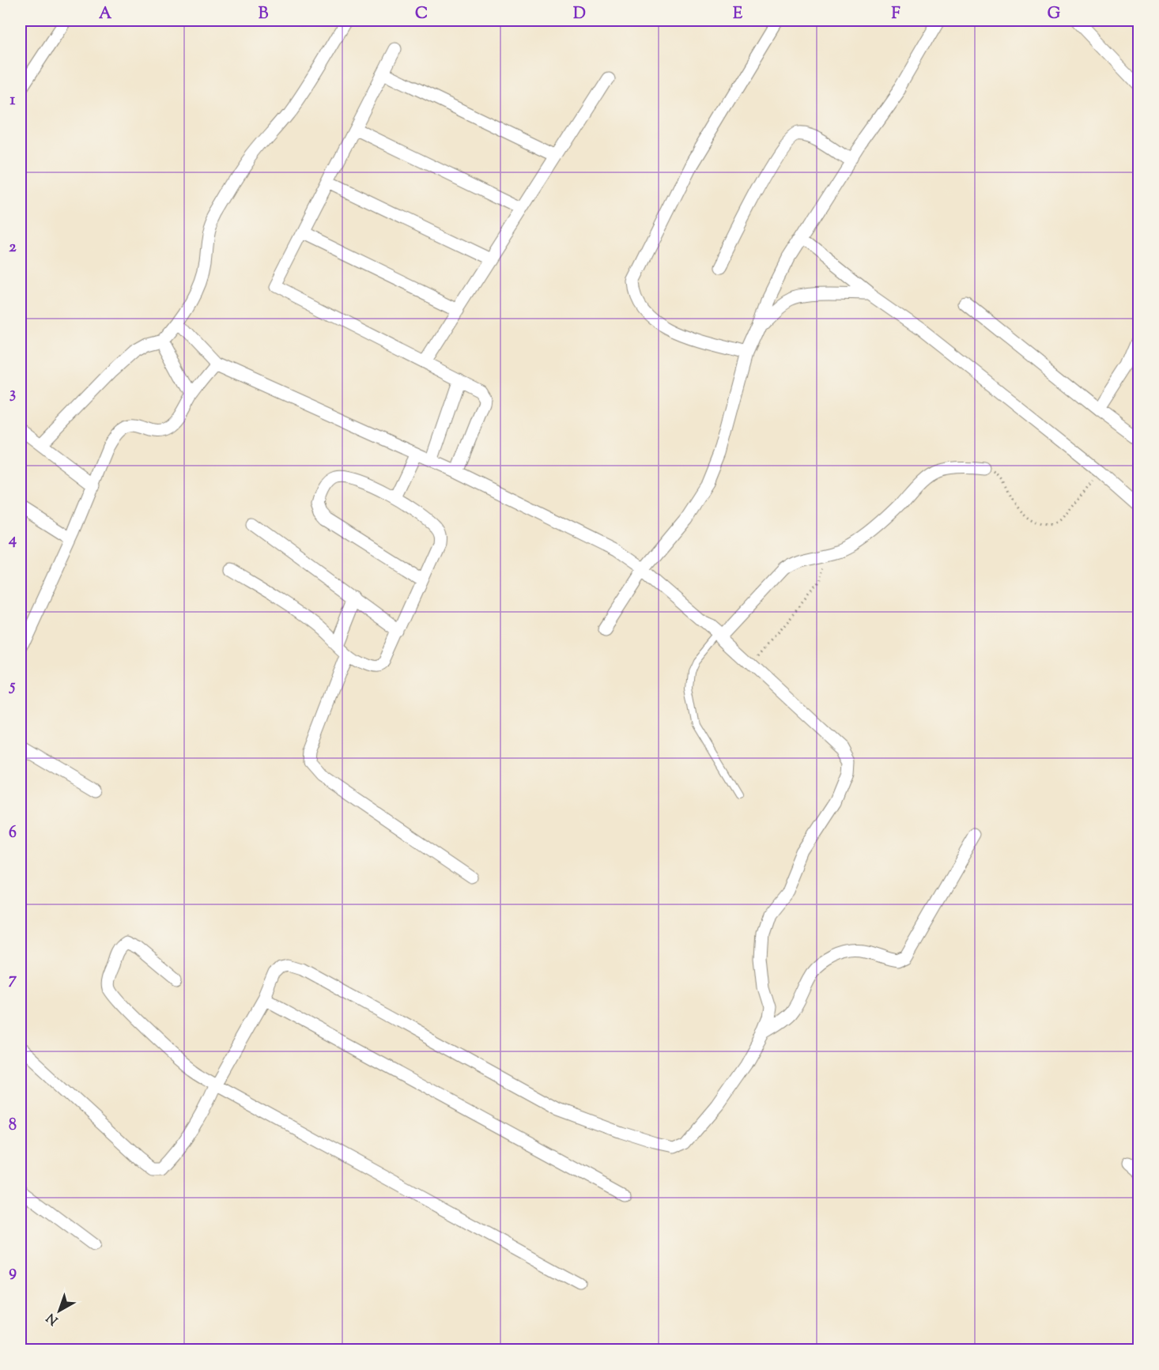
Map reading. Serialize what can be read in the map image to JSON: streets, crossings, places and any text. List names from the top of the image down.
{
  "north": "bottom left",
  "grid": {
    "columns": [
      "A",
      "B",
      "C",
      "D",
      "E",
      "F",
      "G"
    ],
    "rows": [
      "1",
      "2",
      "3",
      "4",
      "5",
      "6",
      "7",
      "8",
      "9"
    ]
  }
}
